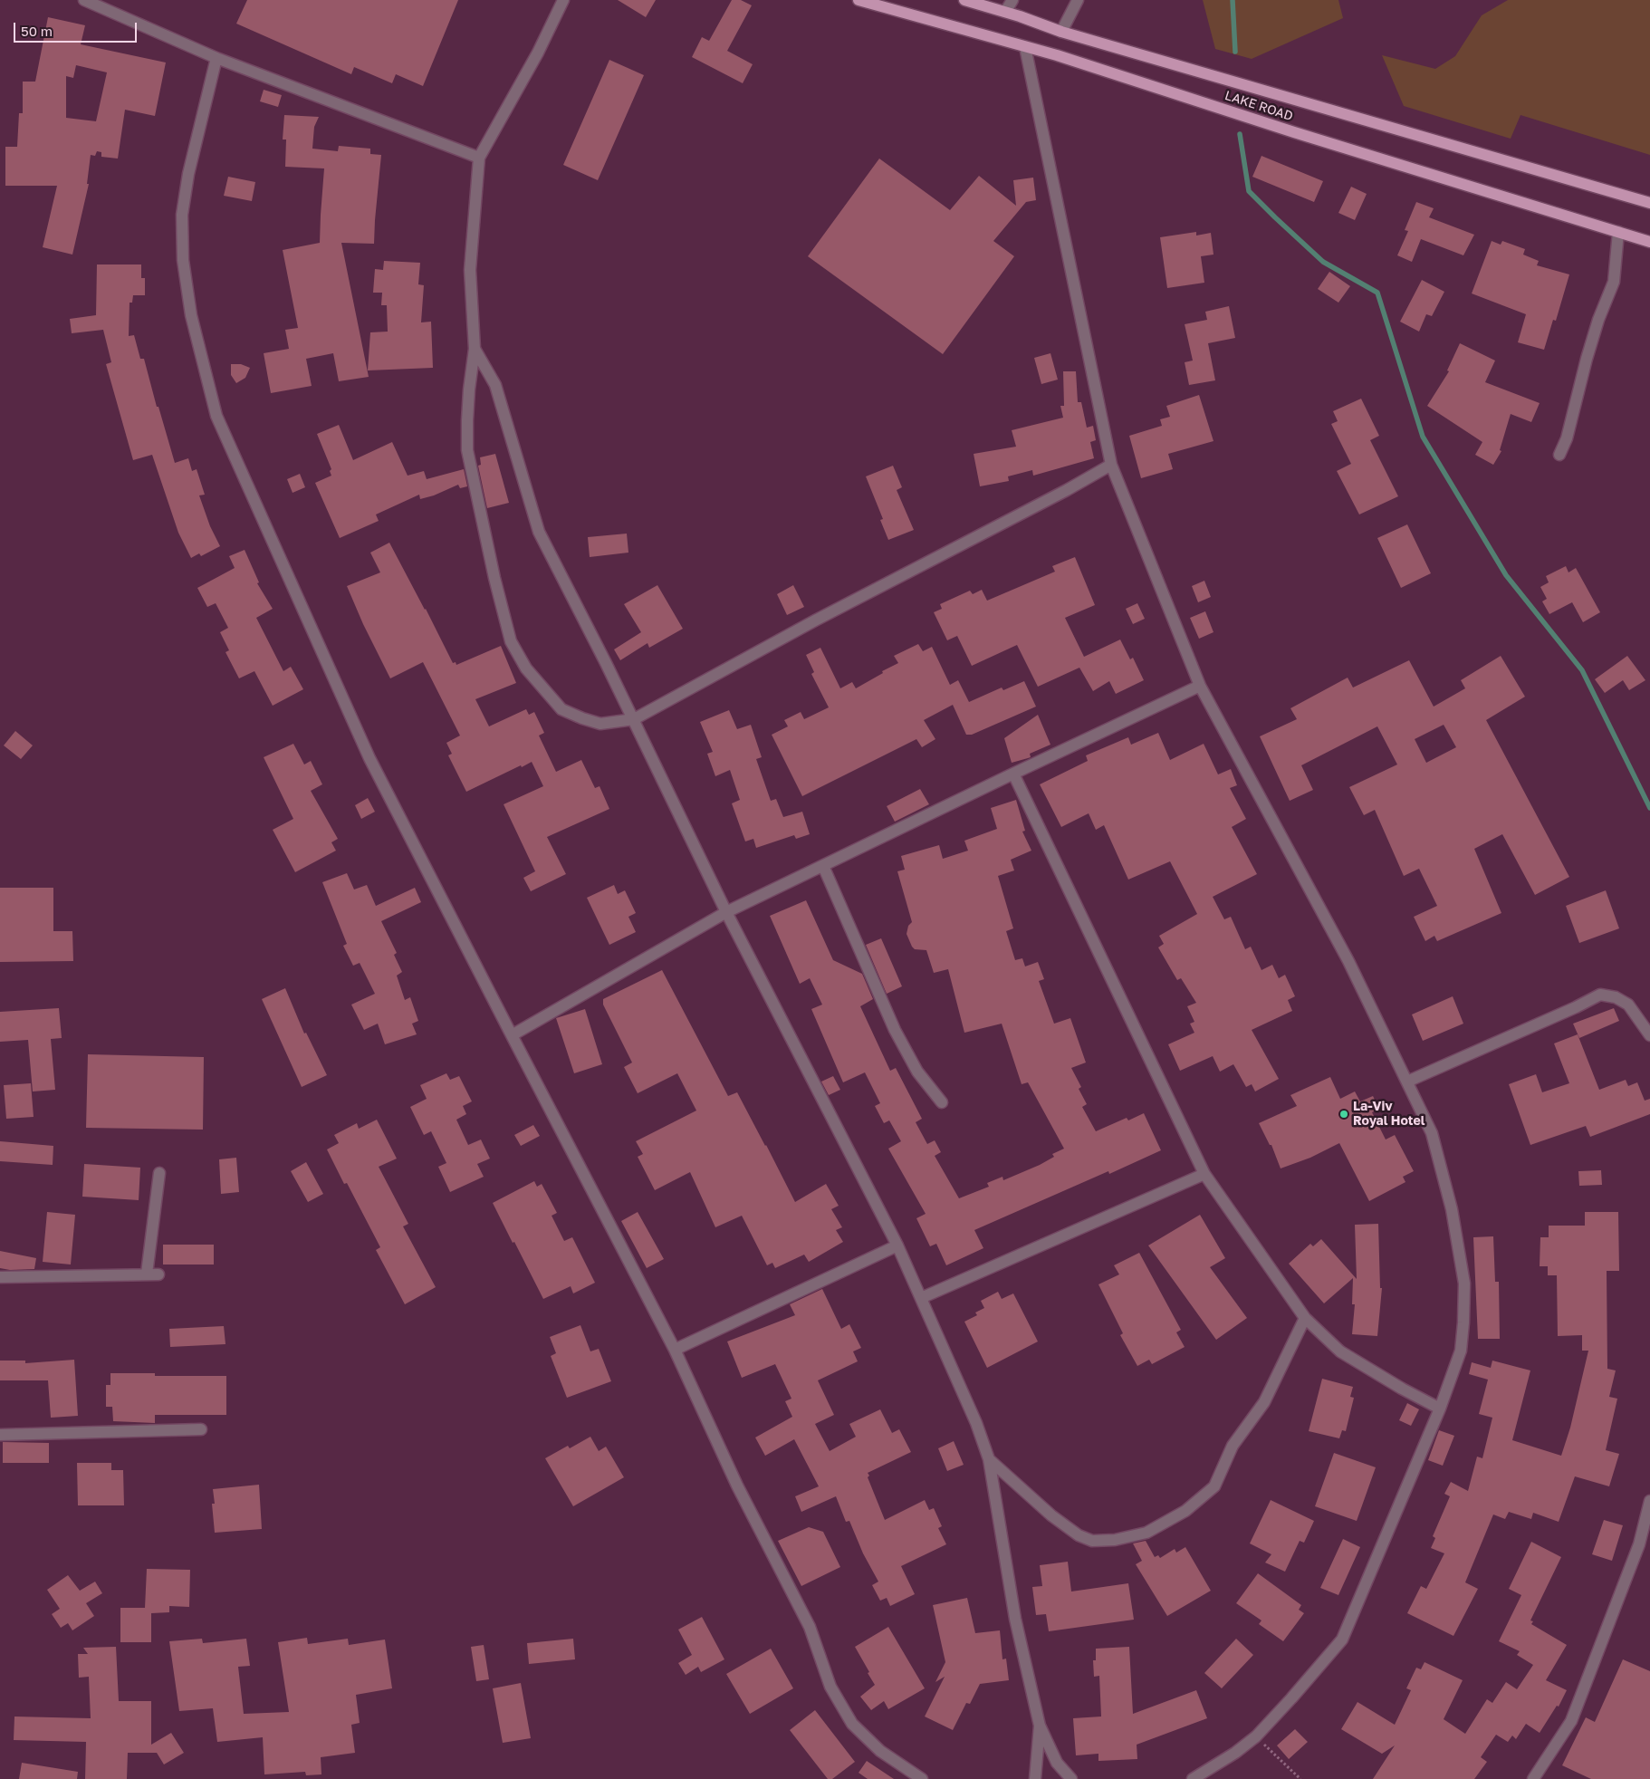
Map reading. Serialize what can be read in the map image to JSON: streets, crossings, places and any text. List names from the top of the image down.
{
  "streets": {
    "main road": ["LAKE ROAD"]
  },
  "places": ["La-Viv Royal Hotel"],
  "scale_bar": "50 m"
}
